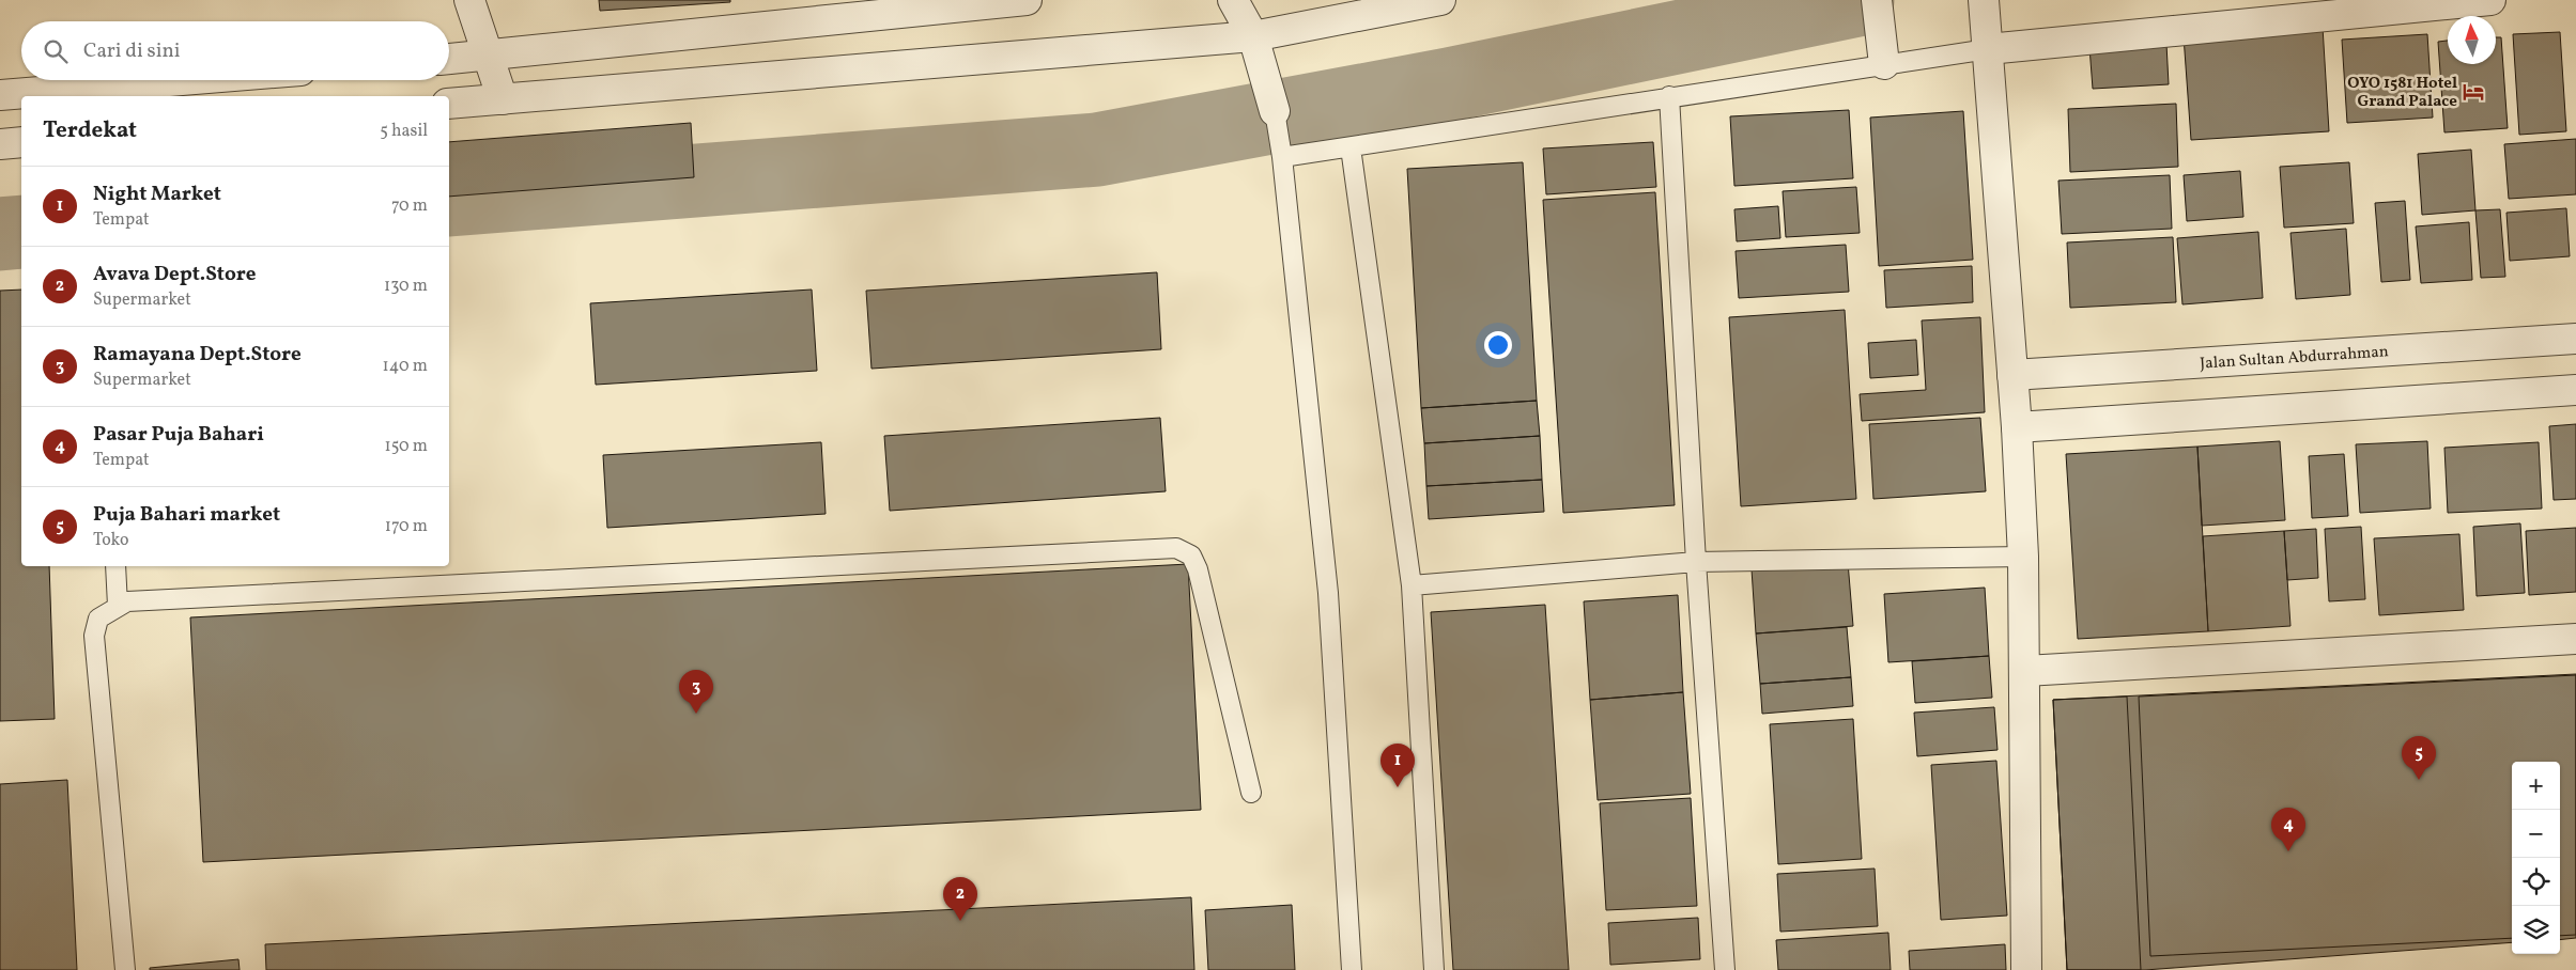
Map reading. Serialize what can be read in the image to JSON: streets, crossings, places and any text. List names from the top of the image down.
{
  "streets": {
    "street": ["Jalan Sultan Abdurrahman"]
  },
  "places": {
    "hotel": ["OYO 1581 Hotel Grand Palace"]
  },
  "north": "top",
  "page": {
    "search": "Cari di sini",
    "heading": ["Terdekat", "5 hasil"],
    "list": [
      {
        "mark": "1",
        "name": "Night Market",
        "note": "Tempat",
        "value": "70 m"
      },
      {
        "mark": "2",
        "name": "Avava Dept.Store",
        "note": "Supermarket",
        "value": "130 m"
      },
      {
        "mark": "3",
        "name": "Ramayana Dept.Store",
        "note": "Supermarket",
        "value": "140 m"
      },
      {
        "mark": "4",
        "name": "Pasar Puja Bahari",
        "note": "Tempat",
        "value": "150 m"
      },
      {
        "mark": "5",
        "name": "Puja Bahari market",
        "note": "Toko",
        "value": "170 m"
      }
    ],
    "pins": [
      "3",
      "5",
      "1",
      "4",
      "2"
    ],
    "map_buttons": ["+", "−"]
  }
}
